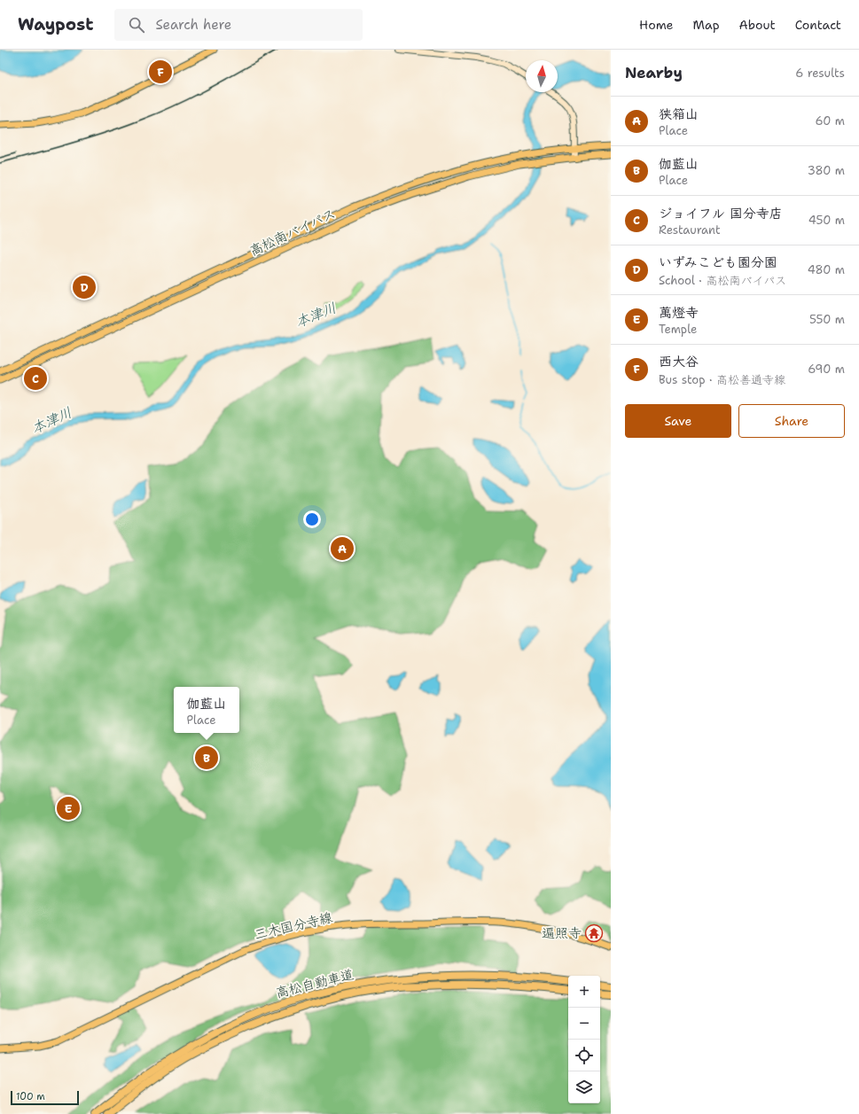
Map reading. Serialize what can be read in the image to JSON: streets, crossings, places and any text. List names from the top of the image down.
{
  "streets": {
    "highway": ["高松自動車道"],
    "main road": ["高松南バイパス", "三木国分寺線"]
  },
  "water": ["本津川"],
  "places": {
    "temple": ["遍照寺"]
  },
  "scale_bar": "100 m",
  "north": "top",
  "page": {
    "header": "Waypost",
    "search": "Search here",
    "nav": [
      "Home",
      "Map",
      "About",
      "Contact"
    ],
    "heading": ["Nearby", "6 results"],
    "pins": [
      "F",
      "D",
      "C",
      "A",
      "B",
      "E"
    ],
    "list": [
      {
        "mark": "A",
        "name": "狭箱山",
        "note": "Place",
        "value": "60 m"
      },
      {
        "mark": "B",
        "name": "伽藍山",
        "note": "Place",
        "value": "380 m"
      },
      {
        "mark": "C",
        "name": "ジョイフル 国分寺店",
        "note": "Restaurant",
        "value": "450 m"
      },
      {
        "mark": "D",
        "name": "いずみこども園分園",
        "note": "School · 高松南バイパス",
        "value": "480 m"
      },
      {
        "mark": "E",
        "name": "萬燈寺",
        "note": "Temple",
        "value": "550 m"
      },
      {
        "mark": "F",
        "name": "西大谷",
        "note": "Bus stop · 高松善通寺線",
        "value": "690 m"
      }
    ],
    "buttons": ["Save", "Share"],
    "popup": ["伽藍山", "Place"],
    "map_buttons": ["+", "−"],
    "scale": "100 m"
  }
}
